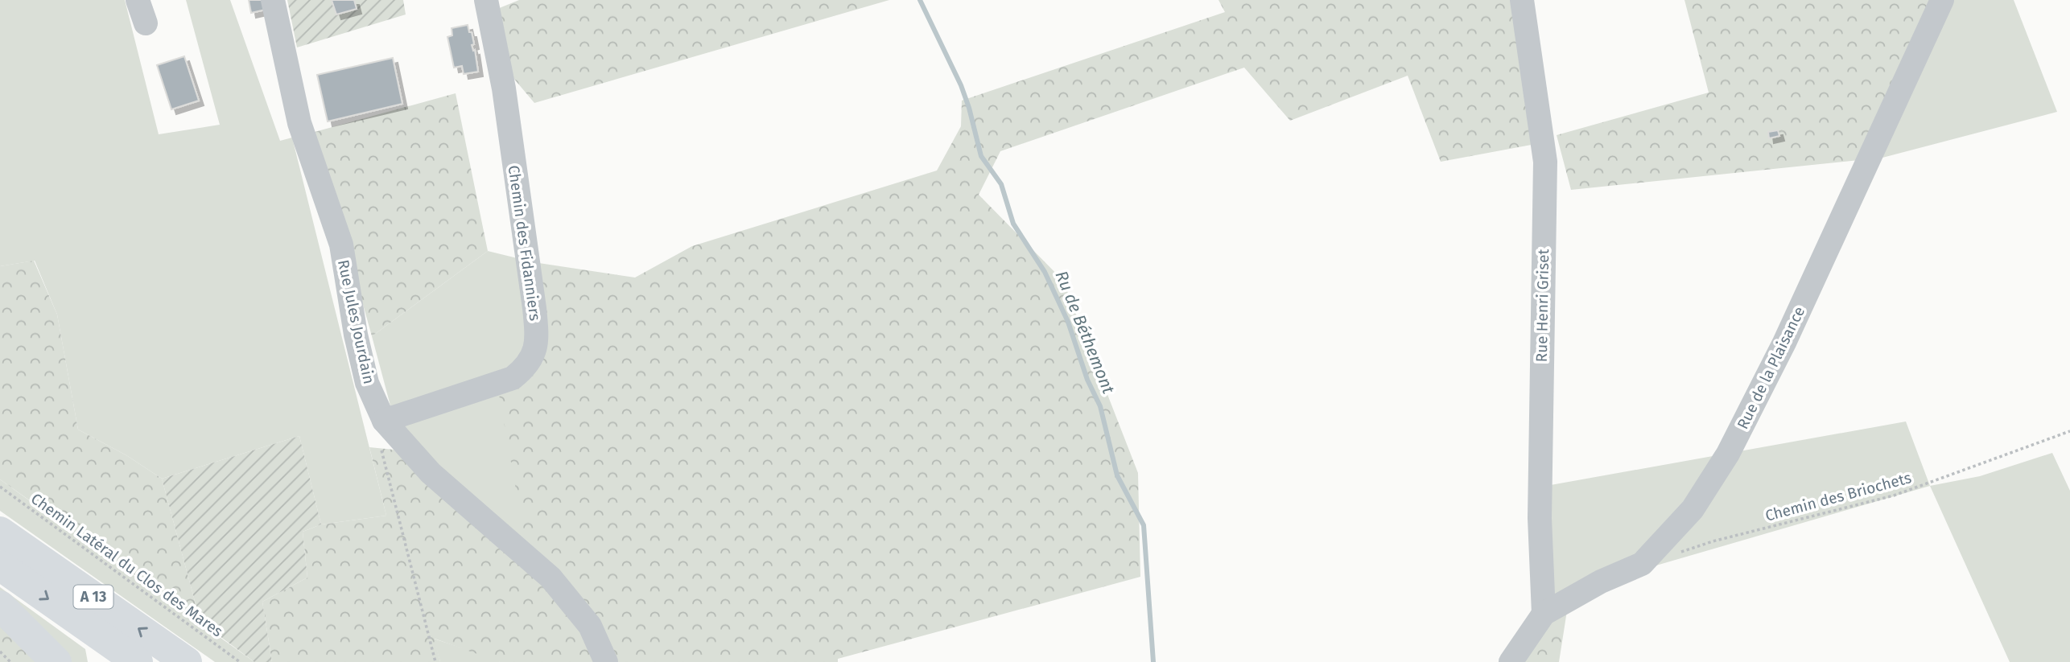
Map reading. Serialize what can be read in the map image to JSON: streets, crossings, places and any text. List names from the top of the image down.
{
  "streets": {
    "highway": ["A 13"],
    "street": [
      "Chemin des Fidanniers",
      "Rue Henri Griset",
      "Rue Jules Jourdain",
      "Rue de la Plaisance"
    ],
    "path": ["Chemin des Briochets", "Chemin Latéral du Clos des Mares"]
  },
  "crossings": [
    ["Chemin des Fidanniers", "Rue Jules Jourdain"],
    ["Rue Henri Griset", "Rue de la Plaisance"],
    ["Rue de la Plaisance", "Chemin des Briochets"]
  ],
  "water": ["Ru de Béthemont"]
}
